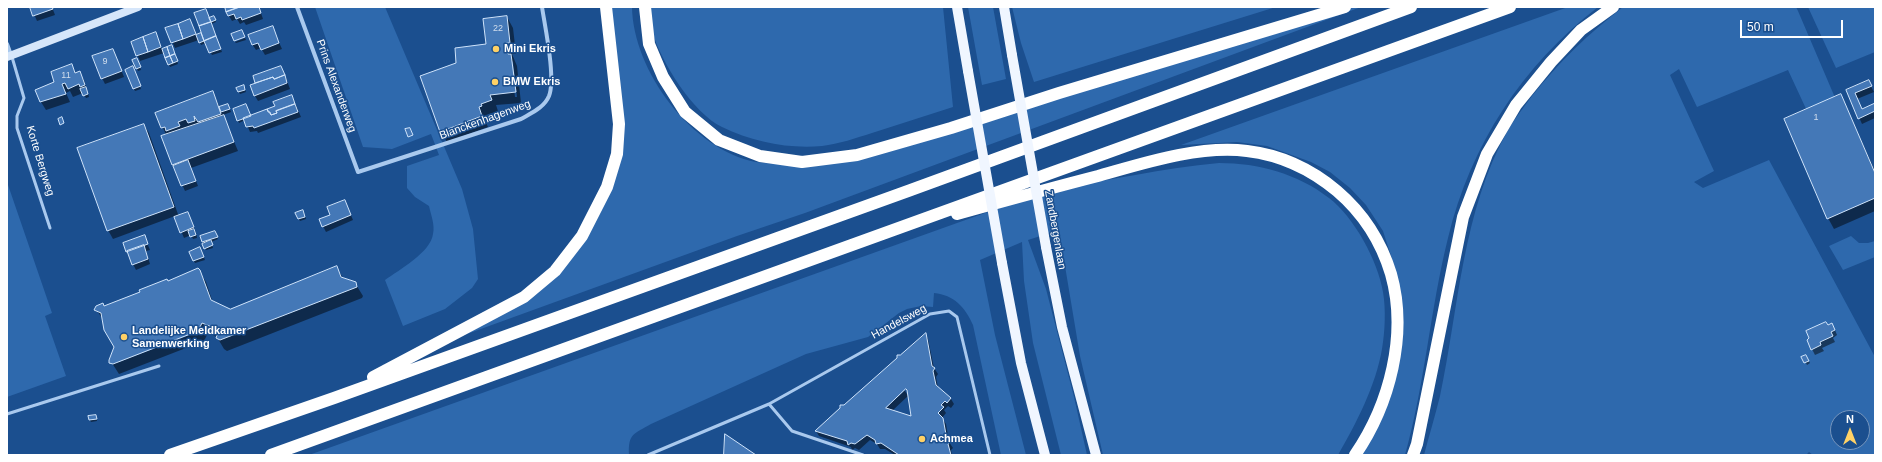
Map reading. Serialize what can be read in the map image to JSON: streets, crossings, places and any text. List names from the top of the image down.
{
  "streets": {
    "main road": ["Zandbergenlaan"],
    "street": ["Prins Alexanderweg", "Blanckenhagenweg", "Korte Bergweg"],
    "lane": ["Handelsweg"]
  },
  "crossings": [
    ["Prins Alexanderweg", "Blanckenhagenweg"]
  ],
  "places": [
    "Mini Ekris",
    "BMW Ekris",
    "Landelijke Meldkamer Samenwerking",
    "Achmea"
  ],
  "house_numbers": [
    "22",
    "9",
    "11",
    "1"
  ],
  "scale_bar": "50 m",
  "north": "top"
}
